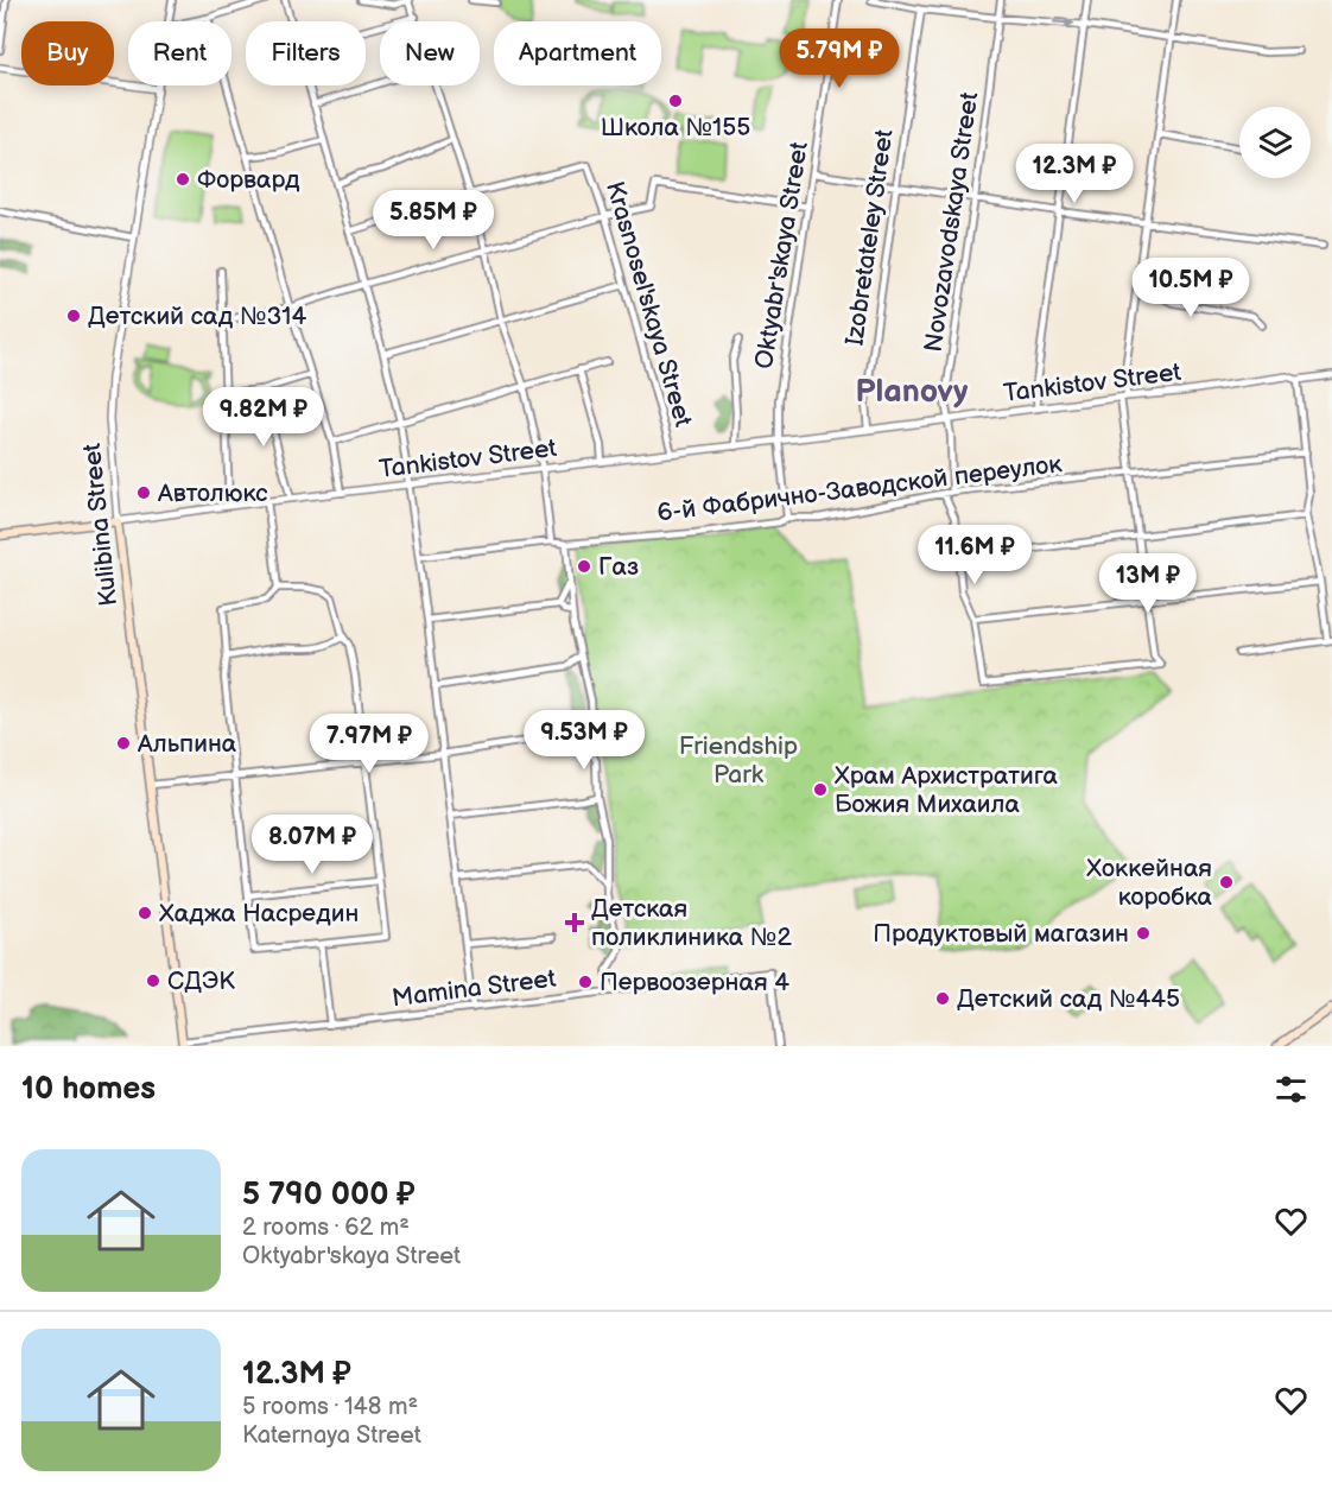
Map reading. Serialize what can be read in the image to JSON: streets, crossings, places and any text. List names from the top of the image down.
{
  "streets": {
    "main road": ["Tankistov Street", "Kulibina Street"],
    "street": [
      "Novozavodskaya Street",
      "Izobretateley Street",
      "Oktyabr'skaya Street",
      "Krasnosel'skaya Street",
      "6-й Фабрично-Заводской переулок",
      "Mamina Street"
    ]
  },
  "crossings": [
    ["Novozavodskaya Street", "Tankistov Street"],
    ["Novozavodskaya Street", "6-й Фабрично-Заводской переулок"],
    ["Izobretateley Street", "Tankistov Street"],
    ["Oktyabr'skaya Street", "Tankistov Street"],
    ["Oktyabr'skaya Street", "6-й Фабрично-Заводской переулок"],
    ["Krasnosel'skaya Street", "Tankistov Street"],
    ["Tankistov Street", "Kulibina Street"],
    ["Kulibina Street", "Mamina Street"]
  ],
  "districts": ["Planovy"],
  "parks": ["Friendship Park"],
  "places": {
    "other": [
      "Школа №155",
      "Форвард",
      "Детский сад №314",
      "Автолюкс",
      "Газ",
      "Альпина",
      "Храм Архистратига Божия Михаила",
      "Хоккейная коробка",
      "Хаджа Насредин",
      "Продуктовый магазин",
      "СДЭК",
      "Первоозерная 4",
      "Детский сад №445"
    ],
    "health": ["Детская поликлиника №2"]
  },
  "page": {
    "chip": [
      "Buy",
      "Rent",
      "Filters",
      "New",
      "Apartment"
    ],
    "price": [
      "5.79M ₽",
      "12.3M ₽",
      "5.85M ₽",
      "10.5M ₽",
      "9.82M ₽",
      "11.6M ₽",
      "13M ₽",
      "9.53M ₽",
      "7.97M ₽",
      "8.07M ₽"
    ],
    "heading": "10 homes",
    "list": [
      {
        "name": "5 790 000 ₽",
        "note": "2 rooms · 62 m² · Oktyabr'skaya Street"
      },
      {
        "name": "12.3M ₽",
        "note": "5 rooms · 148 m² · Katernaya Street"
      }
    ]
  }
}
